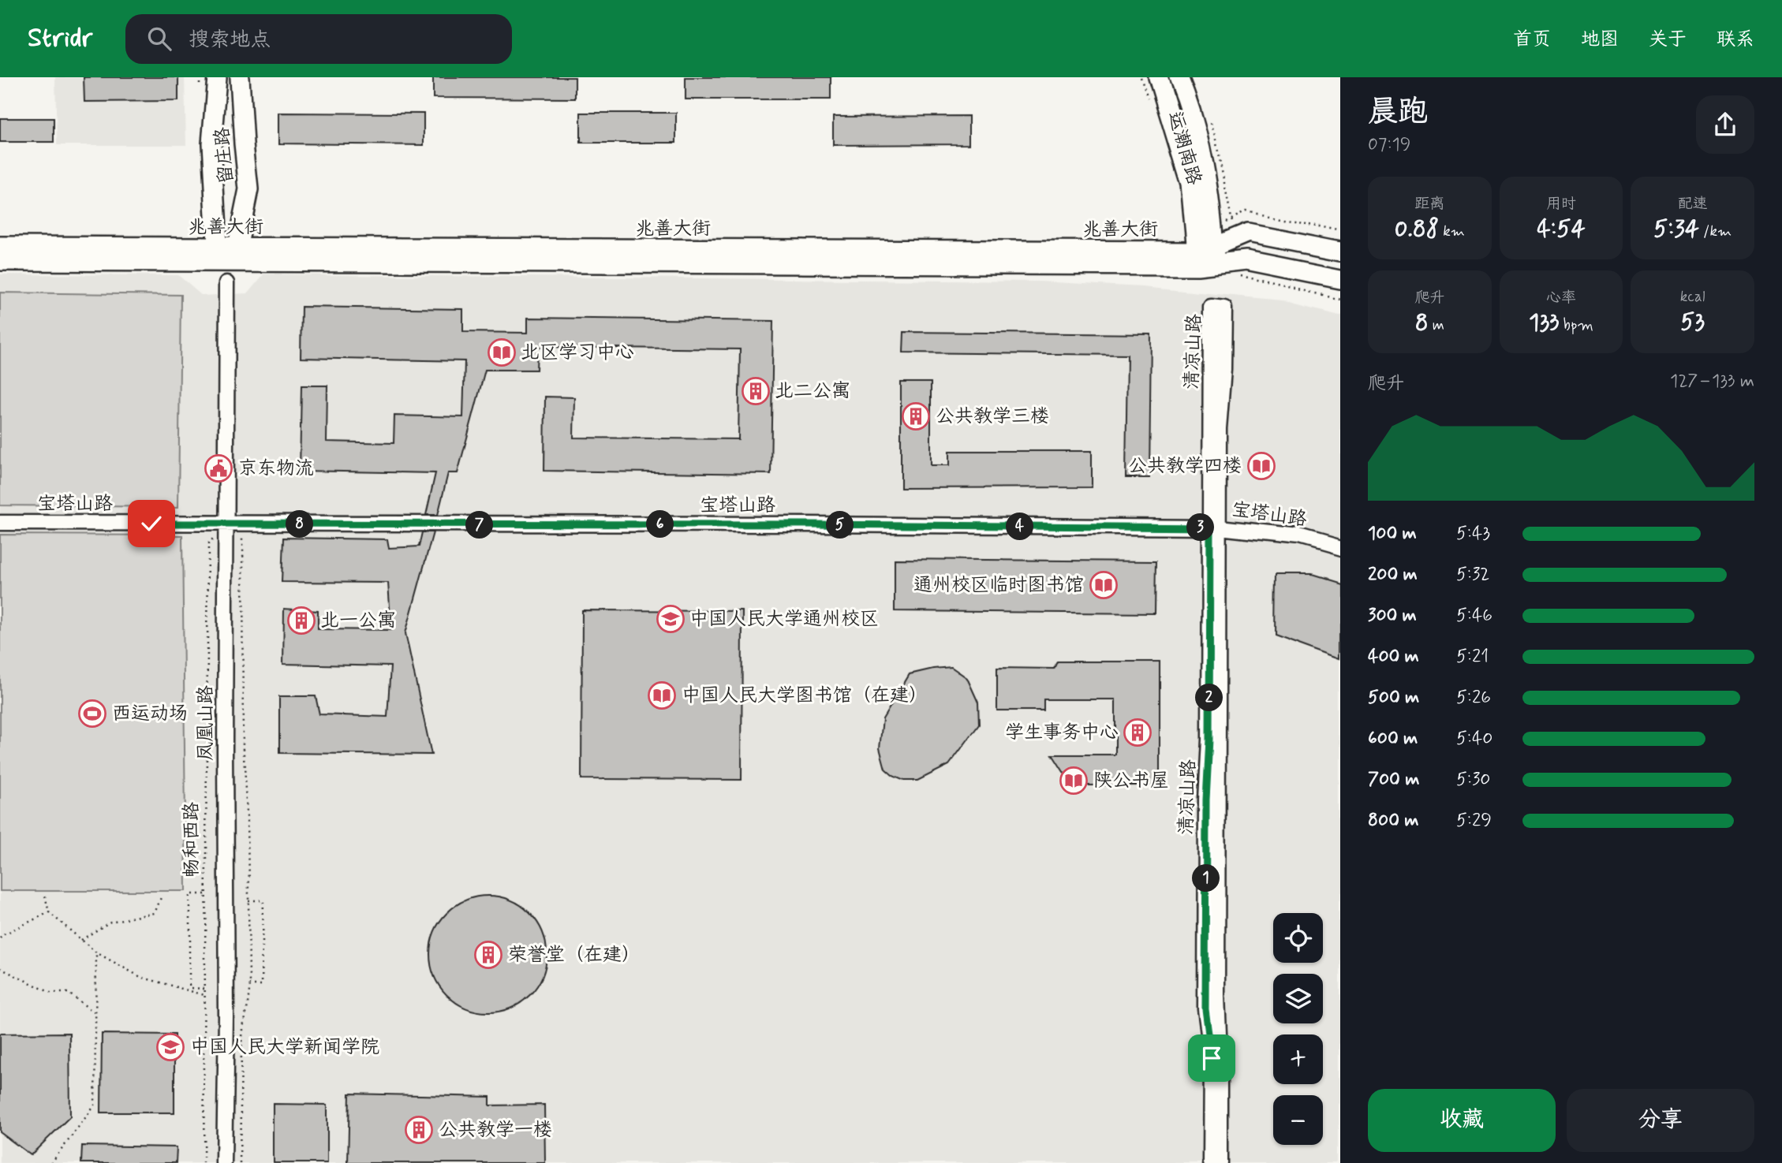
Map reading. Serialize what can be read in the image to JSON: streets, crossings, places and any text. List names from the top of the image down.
{
  "streets": {
    "main road": ["运潮南路", "留庄路", "兆善大街"],
    "street": ["清凉山路", "宝塔山路", "凤凰山路"],
    "path": ["畅和西路"]
  },
  "crossings": [
    ["运潮南路", "兆善大街"],
    ["留庄路", "兆善大街"],
    ["清凉山路", "宝塔山路"],
    ["宝塔山路", "凤凰山路"],
    ["宝塔山路", "畅和西路"],
    ["凤凰山路", "畅和西路"]
  ],
  "places": {
    "library": [
      "北区学习中心",
      "公共教学四楼",
      "通州校区临时图书馆",
      "中国人民大学图书馆（在建）",
      "陕公书屋"
    ],
    "building": [
      "北二公寓",
      "公共教学三楼",
      "北一公寓",
      "学生事务中心",
      "荣誉堂（在建）",
      "公共教学一楼"
    ],
    "public building": ["京东物流"],
    "school or university": ["中国人民大学通州校区", "中国人民大学新闻学院"],
    "sports": ["西运动场"]
  },
  "page": {
    "header": "Stridr",
    "search": "搜索地点",
    "nav": [
      "首页",
      "地图",
      "关于",
      "联系"
    ],
    "heading": ["晨跑", "07:19"],
    "stats": [
      ["距离", "0.88 km"],
      ["用时", "4:54"],
      ["配速", "5:34 /km"],
      ["爬升", "8 m"],
      ["心率", "133 bpm"],
      ["kcal", "53"]
    ],
    "chart": ["爬升", "127–133 m"],
    "pins": [
      "6",
      "8",
      "5",
      "7",
      "4",
      "3",
      "2",
      "1"
    ],
    "list": [
      {
        "name": "100 m",
        "note": "5:43"
      },
      {
        "name": "200 m",
        "note": "5:32"
      },
      {
        "name": "300 m",
        "note": "5:46"
      },
      {
        "name": "400 m",
        "note": "5:21"
      },
      {
        "name": "500 m",
        "note": "5:26"
      },
      {
        "name": "600 m",
        "note": "5:40"
      },
      {
        "name": "700 m",
        "note": "5:30"
      },
      {
        "name": "800 m",
        "note": "5:29"
      }
    ],
    "map_buttons": ["+", "−"],
    "buttons": ["收藏", "分享"]
  }
}
